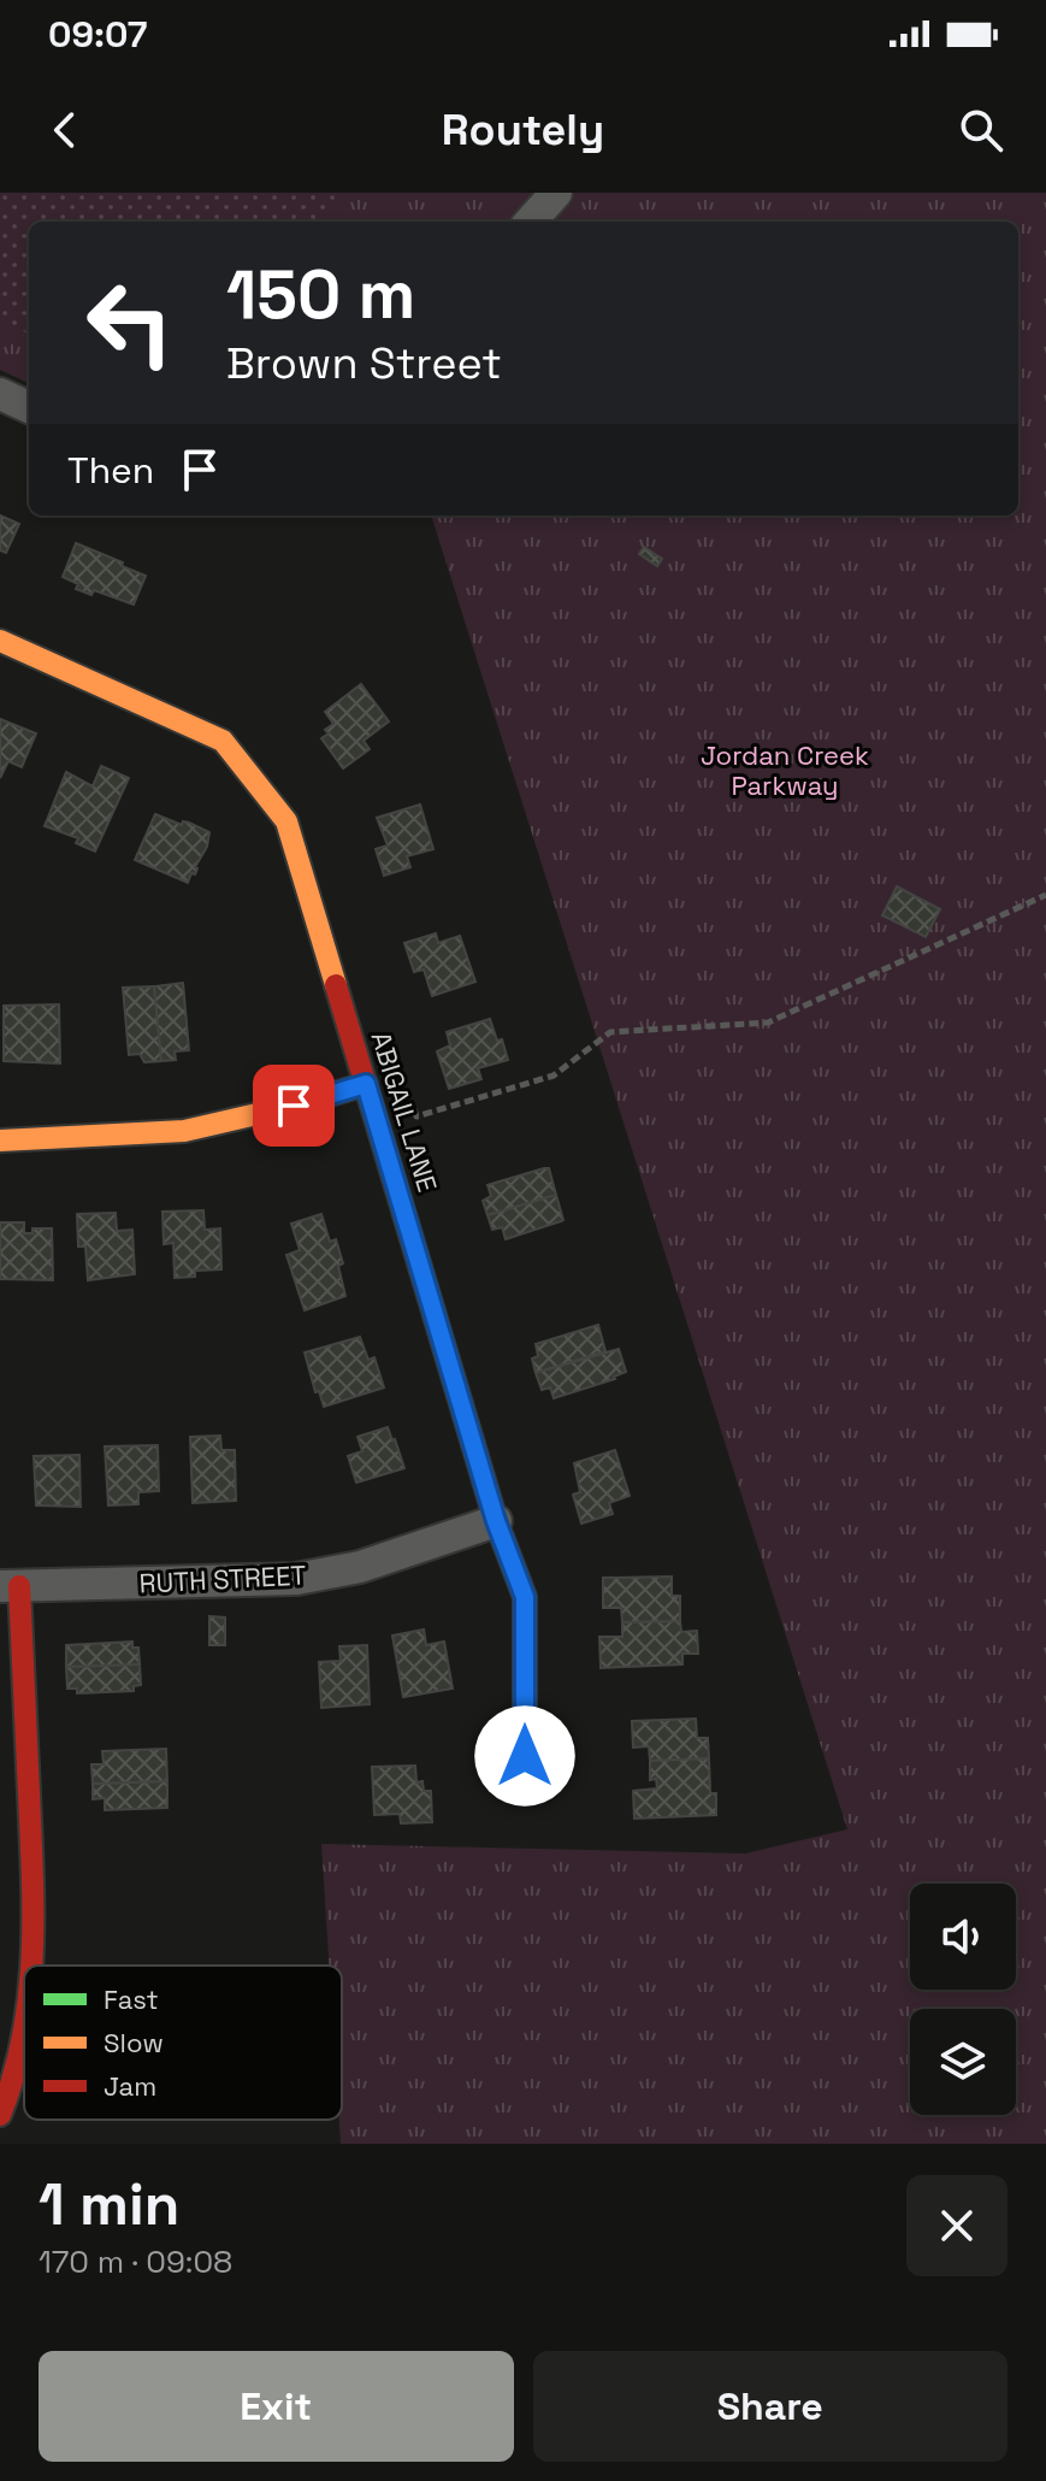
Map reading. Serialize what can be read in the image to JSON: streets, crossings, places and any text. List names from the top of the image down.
{
  "streets": {
    "street": ["ABIGAIL LANE", "RUTH STREET"]
  },
  "crossings": [
    ["ABIGAIL LANE", "RUTH STREET"]
  ],
  "parks": ["Jordan Creek Parkway"],
  "legend": ["Fast", "Slow", "Jam"],
  "page": {
    "status": "09:07",
    "header": "Routely",
    "turn": ["150 m", "Brown Street"],
    "then": "Then",
    "heading": ["1 min", "170 m · 09:08"],
    "buttons": ["Exit", "Share"]
  }
}
